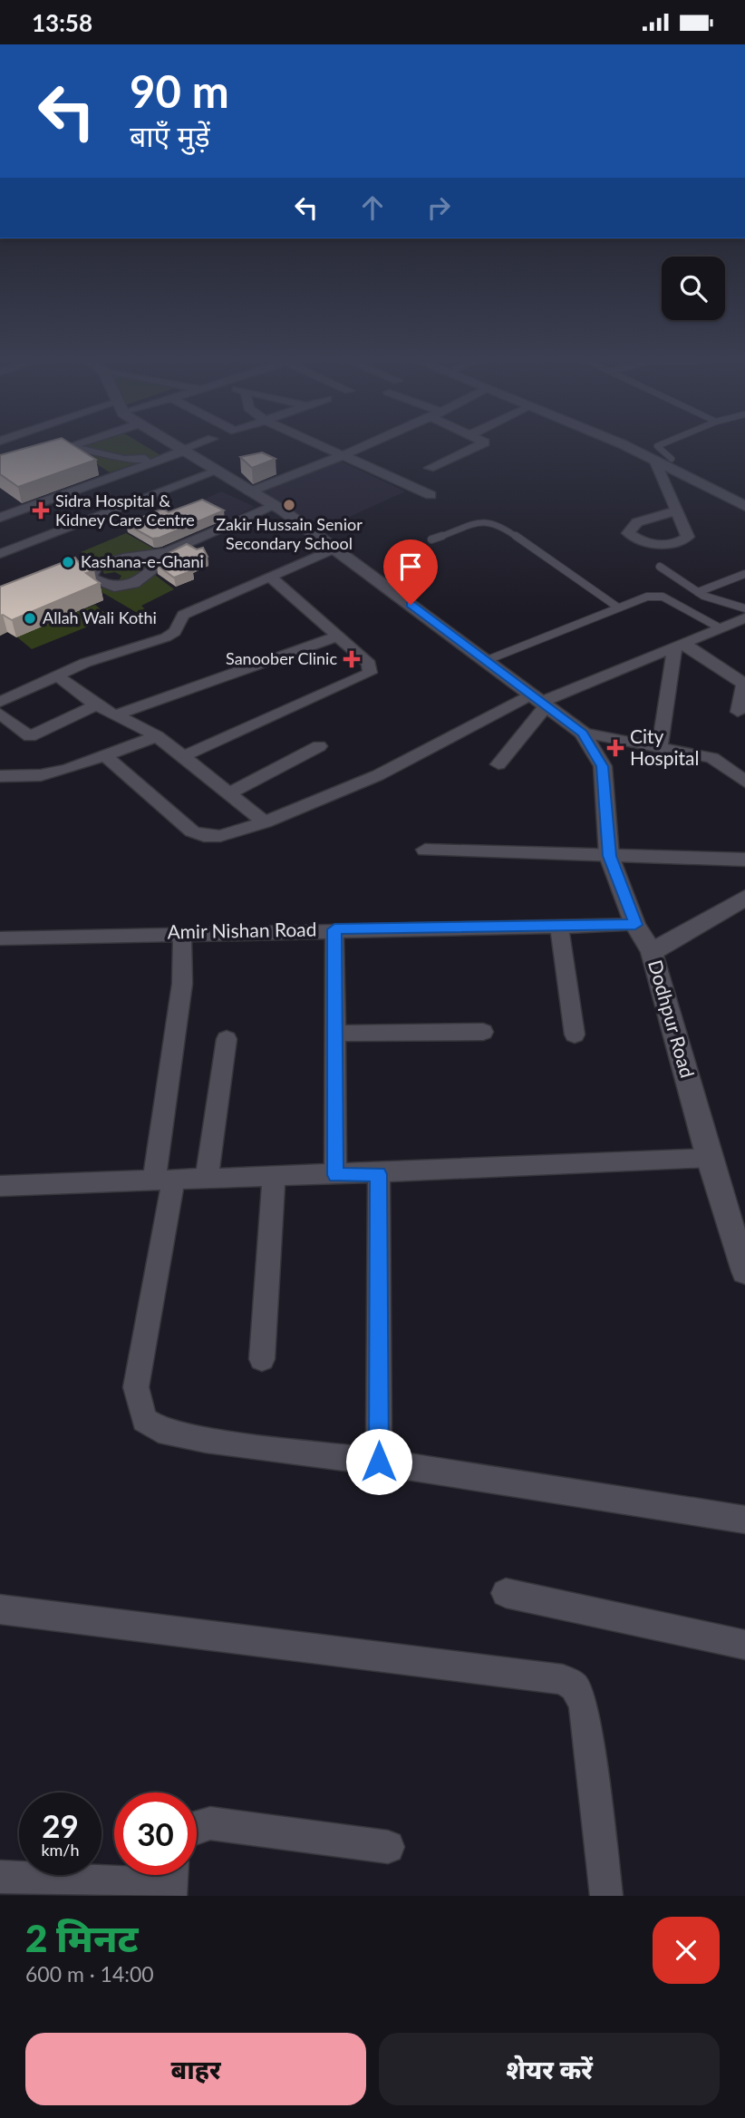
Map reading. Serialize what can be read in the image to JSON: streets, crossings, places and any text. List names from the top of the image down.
{
  "streets": {
    "street": ["Amir Nishan Road", "Dodhpur Road"]
  },
  "crossings": [
    ["Amir Nishan Road", "Dodhpur Road"]
  ],
  "places": {
    "other": ["Zakir Hussain Senior Secondary School", "Kashana-e-Ghani", "Allah Wali Kothi"],
    "health": ["Sidra Hospital & Kidney Care Centre", "Sanoober Clinic", "City Hospital"]
  },
  "page": {
    "status": "13:58",
    "turn": ["90 m", "बाएँ मुड़ें"],
    "speed": "29 km/h",
    "limit": "30",
    "heading": ["2 मिनट", "600 m · 14:00"],
    "buttons": ["बाहर", "शेयर करें"]
  }
}
